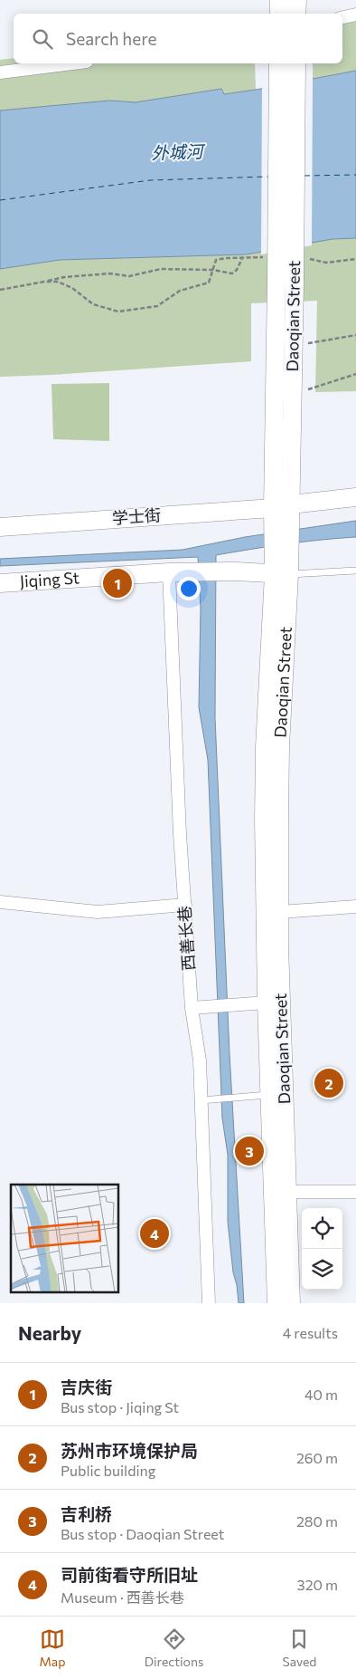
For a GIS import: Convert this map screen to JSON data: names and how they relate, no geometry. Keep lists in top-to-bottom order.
{
  "streets": {
    "main road": ["Daoqian Street", "学士街", "Jiqing St"],
    "street": ["西善长巷"]
  },
  "crossings": [
    ["Daoqian Street", "学士街"],
    ["Daoqian Street", "Jiqing St"],
    ["Jiqing St", "西善长巷"]
  ],
  "water": ["外城河"],
  "page": {
    "search": "Search here",
    "pins": [
      "1",
      "2",
      "3",
      "4"
    ],
    "heading": ["Nearby", "4 results"],
    "list": [
      {
        "mark": "1",
        "name": "吉庆街",
        "note": "Bus stop · Jiqing St",
        "value": "40 m"
      },
      {
        "mark": "2",
        "name": "苏州市环境保护局",
        "note": "Public building",
        "value": "260 m"
      },
      {
        "mark": "3",
        "name": "吉利桥",
        "note": "Bus stop · Daoqian Street",
        "value": "280 m"
      },
      {
        "mark": "4",
        "name": "司前街看守所旧址",
        "note": "Museum · 西善长巷",
        "value": "320 m"
      }
    ],
    "nav": ["Map", "Directions", "Saved"]
  }
}
